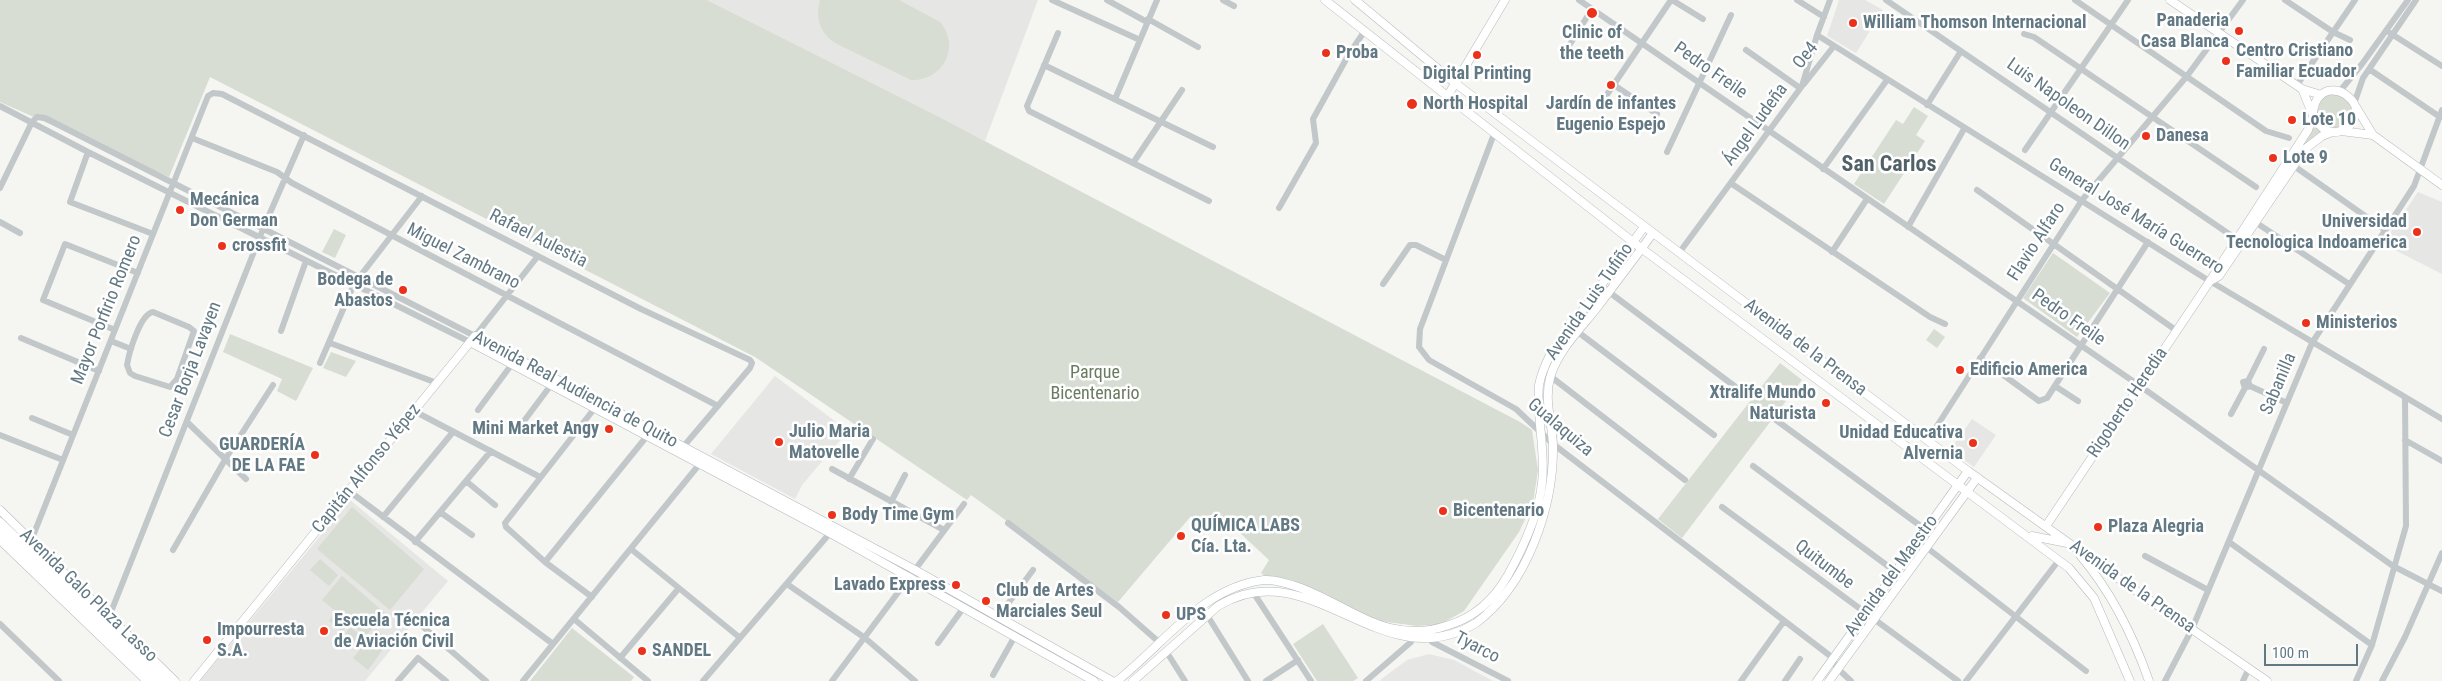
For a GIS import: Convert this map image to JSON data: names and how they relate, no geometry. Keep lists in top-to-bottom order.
{
  "streets": {
    "main road": [
      "Avenida Luis Tufiño",
      "Avenida de la Prensa",
      "Avenida Real Audiencia de Quito",
      "Rigoberto Heredia",
      "Capitán Alfonso Yépez",
      "Avenida del Maestro",
      "Avenida Galo Plaza Lasso"
    ],
    "street": [
      "Oe4",
      "Pedro Freile",
      "Luis Napoleon Dillon",
      "Ángel Ludeña",
      "General José María Guerrero",
      "Rafael Aulestia",
      "Flavio Alfaro",
      "Miguel Zambrano",
      "Mayor Porfirio Romero",
      "Cesar Borja Lavayen",
      "Sabanilla",
      "Gualaquiza",
      "Quitumbe",
      "Tyarco"
    ]
  },
  "crossings": [
    ["Oe4", "Ángel Ludeña"],
    ["Oe4", "General José María Guerrero"],
    ["Pedro Freile", "Ángel Ludeña"],
    ["Pedro Freile", "Flavio Alfaro"],
    ["Pedro Freile", "Sabanilla"],
    ["Pedro Freile", "Rigoberto Heredia"],
    ["Luis Napoleon Dillon", "Flavio Alfaro"],
    ["Ángel Ludeña", "General José María Guerrero"],
    ["Ángel Ludeña", "Avenida de la Prensa"],
    ["General José María Guerrero", "Flavio Alfaro"],
    ["General José María Guerrero", "Sabanilla"],
    ["General José María Guerrero", "Rigoberto Heredia"],
    ["Rafael Aulestia", "Miguel Zambrano"],
    ["Rafael Aulestia", "Mayor Porfirio Romero"],
    ["Rafael Aulestia", "Cesar Borja Lavayen"],
    ["Rafael Aulestia", "Avenida Real Audiencia de Quito"],
    ["Rafael Aulestia", "Capitán Alfonso Yépez"],
    ["Flavio Alfaro", "Avenida de la Prensa"],
    ["Miguel Zambrano", "Mayor Porfirio Romero"],
    ["Miguel Zambrano", "Cesar Borja Lavayen"],
    ["Miguel Zambrano", "Capitán Alfonso Yépez"],
    ["Avenida Luis Tufiño", "Avenida de la Prensa"],
    ["Avenida Luis Tufiño", "Gualaquiza"],
    ["Avenida Luis Tufiño", "Tyarco"],
    ["Mayor Porfirio Romero", "Avenida Real Audiencia de Quito"],
    ["Mayor Porfirio Romero", "Avenida Galo Plaza Lasso"],
    ["Avenida de la Prensa", "Sabanilla"],
    ["Avenida de la Prensa", "Rigoberto Heredia"],
    ["Avenida de la Prensa", "Gualaquiza"],
    ["Avenida de la Prensa", "Avenida del Maestro"],
    ["Cesar Borja Lavayen", "Avenida Real Audiencia de Quito"],
    ["Cesar Borja Lavayen", "Avenida Galo Plaza Lasso"],
    ["Avenida Real Audiencia de Quito", "Capitán Alfonso Yépez"],
    ["Gualaquiza", "Avenida del Maestro"],
    ["Quitumbe", "Avenida del Maestro"]
  ],
  "districts": ["San Carlos"],
  "parks": ["Parque Bicentenario"],
  "places": [
    "Clinic of the teeth",
    "William Thomson Internacional",
    "Panaderia Casa Blanca",
    "Proba",
    "Digital Printing",
    "Centro Cristiano Familiar Ecuador",
    "Jardín de infantes Eugenio Espejo",
    "North Hospital",
    "Lote 10",
    "Danesa",
    "Lote 9",
    "Mecánica Don German",
    "Universidad Tecnologica Indoamerica",
    "crossfit",
    "Bodega de Abastos",
    "Ministerios",
    "Edificio America",
    "Xtralife Mundo Naturista",
    "Mini Market Angy",
    "Julio Maria Matovelle",
    "Unidad Educativa Alvernia",
    "GUARDERÍA DE LA FAE",
    "Bicentenario",
    "Body Time Gym",
    "Plaza Alegria",
    "QUÍMICA LABS Cía. Lta.",
    "Lavado Express",
    "Club de Artes Marciales Seul",
    "UPS",
    "Escuela Técnica de Aviación Civil",
    "Impourresta S.A.",
    "SANDEL"
  ],
  "scale_bar": "100 m"
}
